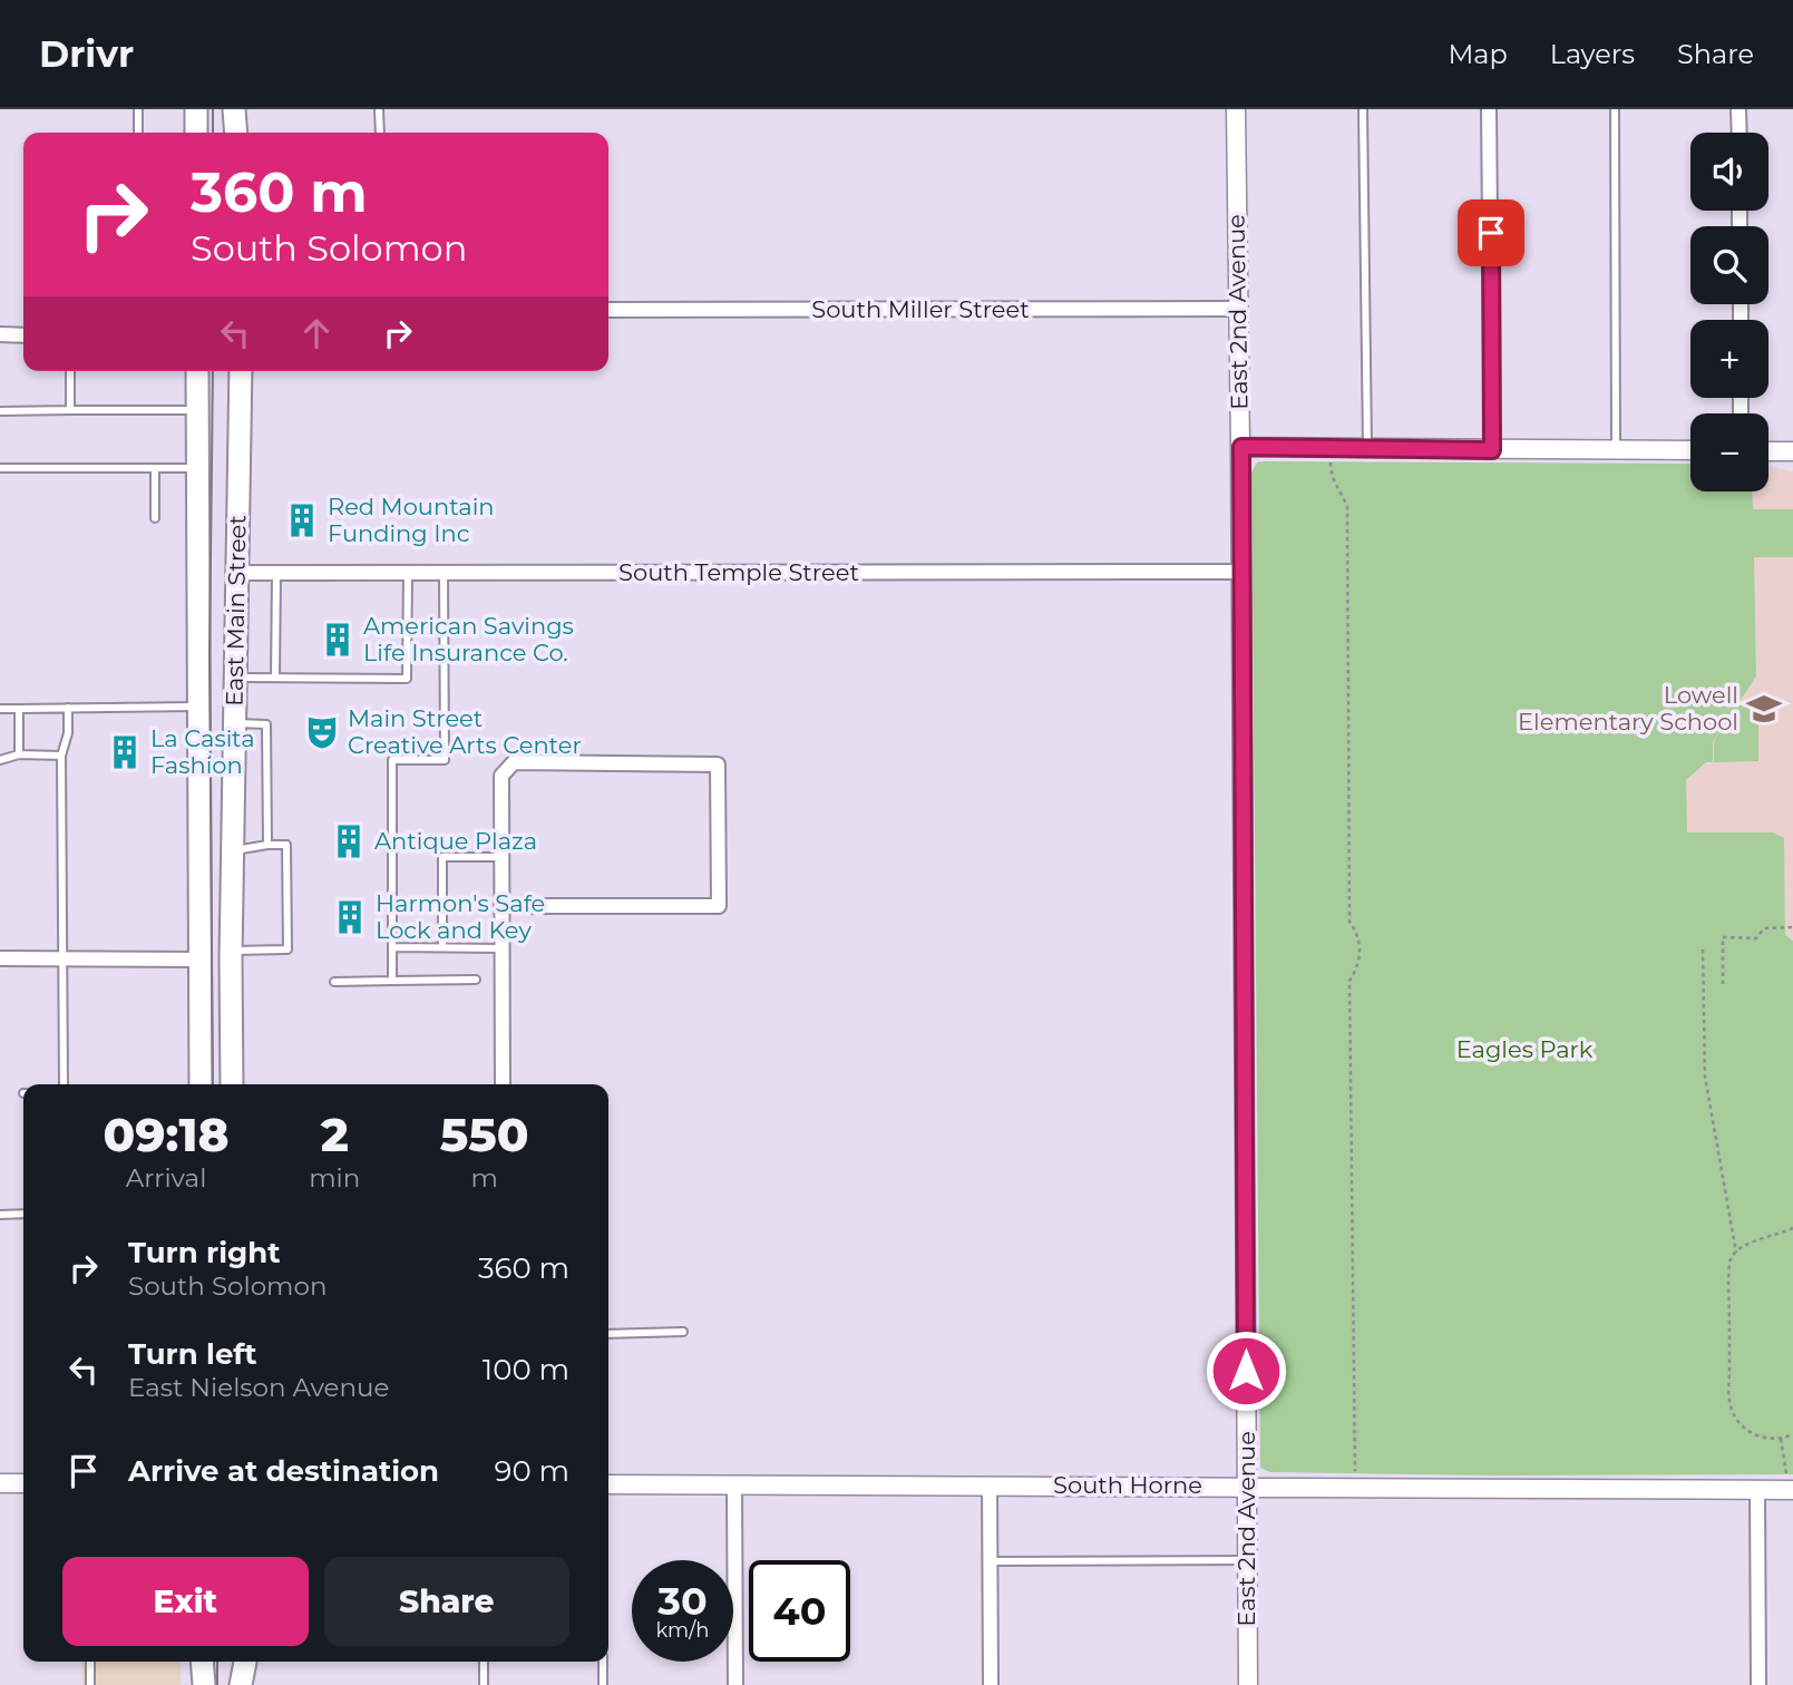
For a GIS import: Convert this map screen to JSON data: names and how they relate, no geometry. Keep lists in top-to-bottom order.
{
  "streets": {
    "main road": ["East Main Street"],
    "street": [
      "South Miller Street",
      "East 2nd Avenue",
      "South Temple Street",
      "South Horne"
    ]
  },
  "crossings": [
    ["South Miller Street", "East 2nd Avenue"],
    ["East 2nd Avenue", "South Temple Street"],
    ["East 2nd Avenue", "South Horne"],
    ["South Temple Street", "East Main Street"]
  ],
  "parks": ["Eagles Park"],
  "places": {
    "building": [
      "Red Mountain Funding Inc",
      "American Savings Life Insurance Co.",
      "La Casita Fashion",
      "Antique Plaza",
      "Harmon's Safe Lock and Key"
    ],
    "school or university": ["Lowell Elementary School"],
    "theatre": ["Main Street Creative Arts Center"]
  },
  "page": {
    "header": "Drivr",
    "nav": ["Map", "Layers", "Share"],
    "map_buttons": ["+", "−"],
    "turn": ["360 m", "South Solomon"],
    "eta": [
      "09:18",
      "Arrival",
      "2",
      "min",
      "550",
      "m"
    ],
    "list": [
      {
        "name": "Turn right",
        "note": "South Solomon",
        "value": "360 m"
      },
      {
        "name": "Turn left",
        "note": "East Nielson Avenue",
        "value": "100 m"
      },
      {
        "name": "Arrive at destination",
        "value": "90 m"
      }
    ],
    "buttons": ["Exit", "Share"],
    "speed": "30 km/h",
    "limit": "40"
  }
}
